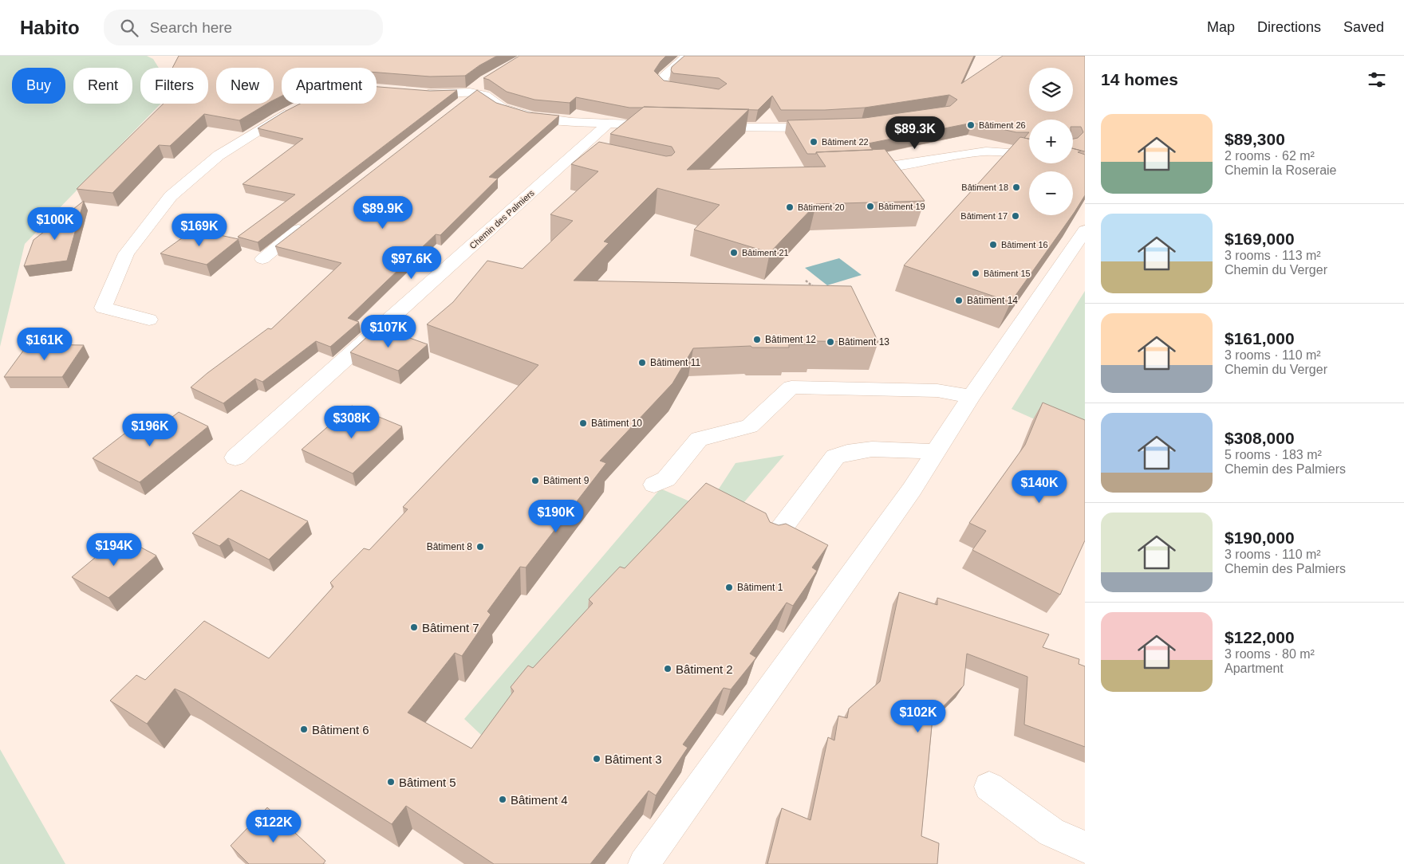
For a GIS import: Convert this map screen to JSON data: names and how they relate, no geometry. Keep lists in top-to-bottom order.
{
  "streets": {
    "street": ["Chemin des Palmiers"]
  },
  "places": [
    "Bâtiment 26",
    "Bâtiment 22",
    "Bâtiment 18",
    "Bâtiment 19",
    "Bâtiment 20",
    "Bâtiment 17",
    "Bâtiment 16",
    "Bâtiment 21",
    "Bâtiment 15",
    "Bâtiment 14",
    "Bâtiment 12",
    "Bâtiment 13",
    "Bâtiment 11",
    "Bâtiment 10",
    "Bâtiment 9",
    "Bâtiment 8",
    "Bâtiment 1",
    "Bâtiment 7",
    "Bâtiment 2",
    "Bâtiment 6",
    "Bâtiment 3",
    "Bâtiment 5",
    "Bâtiment 4"
  ],
  "page": {
    "header": "Habito",
    "search": "Search here",
    "nav": ["Map", "Directions", "Saved"],
    "heading": "14 homes",
    "map_buttons": ["+", "−"],
    "chip": [
      "Buy",
      "Rent",
      "Filters",
      "New",
      "Apartment"
    ],
    "list": [
      {
        "name": "$89,300",
        "note": "2 rooms · 62 m² · Chemin la Roseraie"
      },
      {
        "name": "$169,000",
        "note": "3 rooms · 113 m² · Chemin du Verger"
      },
      {
        "name": "$161,000",
        "note": "3 rooms · 110 m² · Chemin du Verger"
      },
      {
        "name": "$308,000",
        "note": "5 rooms · 183 m² · Chemin des Palmiers"
      },
      {
        "name": "$190,000",
        "note": "3 rooms · 110 m² · Chemin des Palmiers"
      },
      {
        "name": "$122,000",
        "note": "3 rooms · 80 m² · Apartment"
      }
    ],
    "price": [
      "$89.3K",
      "$89.9K",
      "$100K",
      "$169K",
      "$97.6K",
      "$107K",
      "$161K",
      "$308K",
      "$196K",
      "$140K",
      "$190K",
      "$194K",
      "$102K",
      "$122K"
    ]
  }
}
